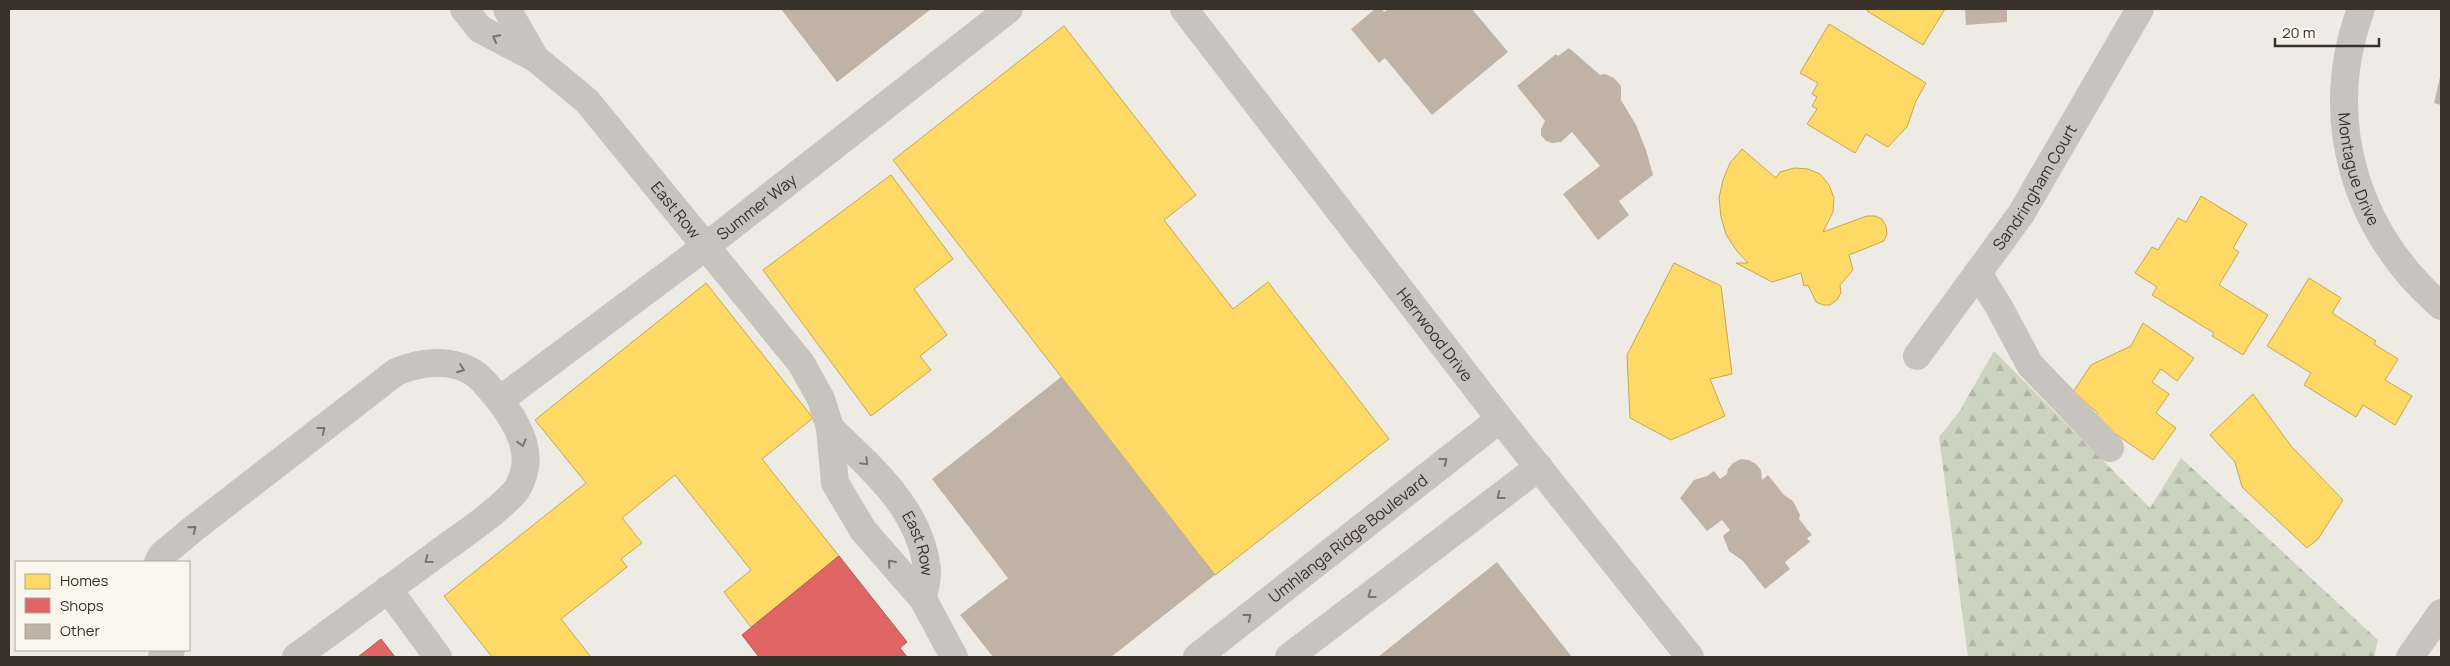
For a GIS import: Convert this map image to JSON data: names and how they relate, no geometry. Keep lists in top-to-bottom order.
{
  "streets": {
    "street": [
      "Montague Drive",
      "Sandringham Court",
      "Summer Way",
      "East Row",
      "Herrwood Drive",
      "Umhlanga Ridge Boulevard"
    ]
  },
  "crossings": [
    ["Summer Way", "East Row"],
    ["Herrwood Drive", "Umhlanga Ridge Boulevard"]
  ],
  "legend": ["Homes", "Shops", "Other"],
  "scale_bar": "20 m"
}
